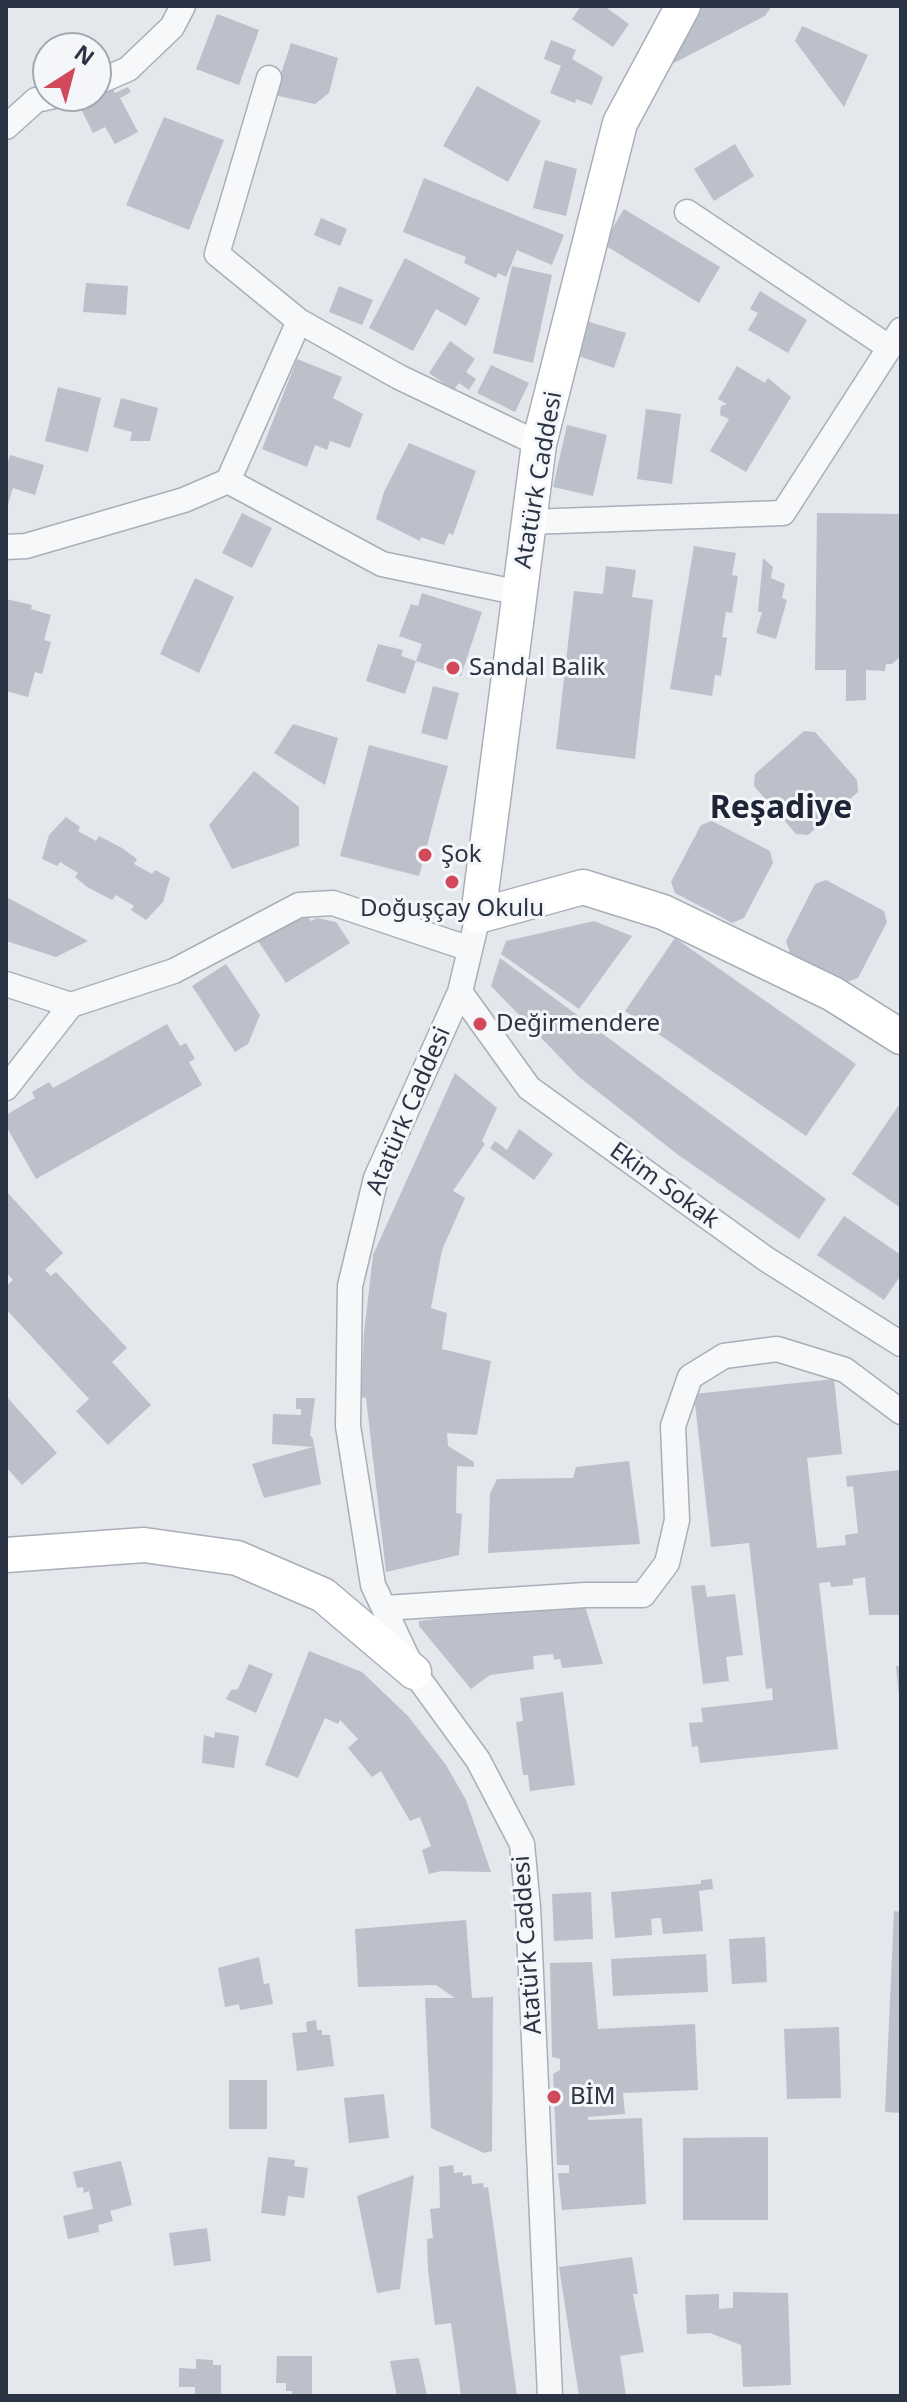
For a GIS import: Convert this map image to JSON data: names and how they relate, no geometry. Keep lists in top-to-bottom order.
{
  "streets": {
    "street": ["Atatürk Caddesi", "Ekim Sokak"]
  },
  "crossings": [
    ["Atatürk Caddesi", "Ekim Sokak"]
  ],
  "districts": ["Reşadiye"],
  "places": [
    "Sandal Balik",
    "Şok",
    "Doğuşçay Okulu",
    "Değirmendere",
    "BİM"
  ],
  "north": "top right"
}
